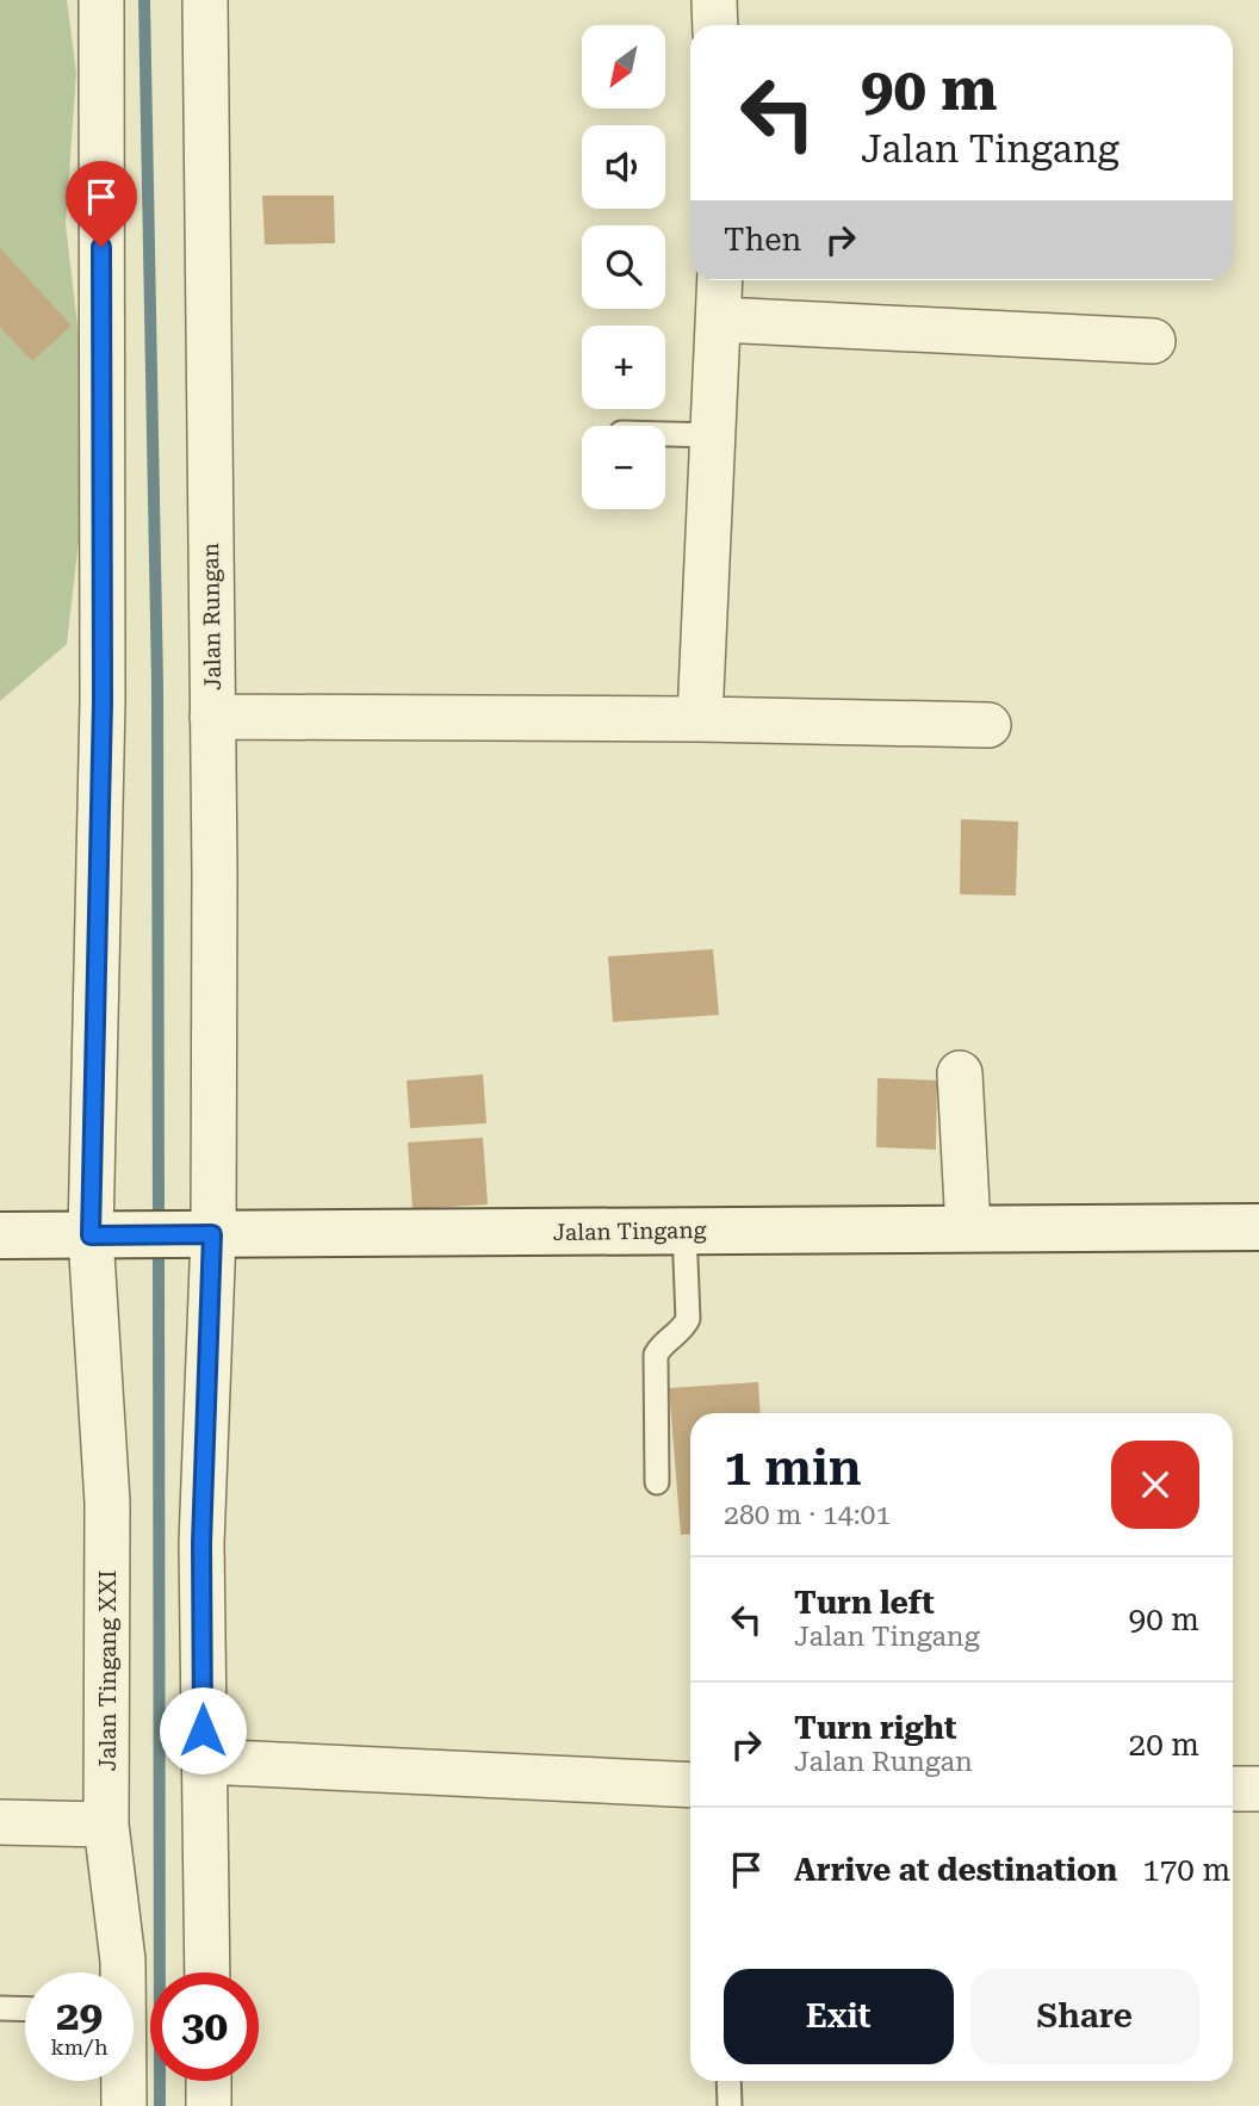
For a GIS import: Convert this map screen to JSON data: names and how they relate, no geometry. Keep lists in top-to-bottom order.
{
  "streets": {
    "main road": ["Jalan Tingang"],
    "street": ["Jalan Rungan", "Jalan Tingang XXI"]
  },
  "crossings": [
    ["Jalan Rungan", "Jalan Tingang"],
    ["Jalan Tingang", "Jalan Tingang XXI"]
  ],
  "north": "bottom left",
  "page": {
    "map_buttons": ["+", "−"],
    "turn": ["90 m", "Jalan Tingang"],
    "then": "Then",
    "heading": ["1 min", "280 m · 14:01"],
    "list": [
      {
        "name": "Turn left",
        "note": "Jalan Tingang",
        "value": "90 m"
      },
      {
        "name": "Turn right",
        "note": "Jalan Rungan",
        "value": "20 m"
      },
      {
        "name": "Arrive at destination",
        "value": "170 m"
      }
    ],
    "buttons": ["Exit", "Share"],
    "speed": "29 km/h",
    "limit": "30"
  }
}
